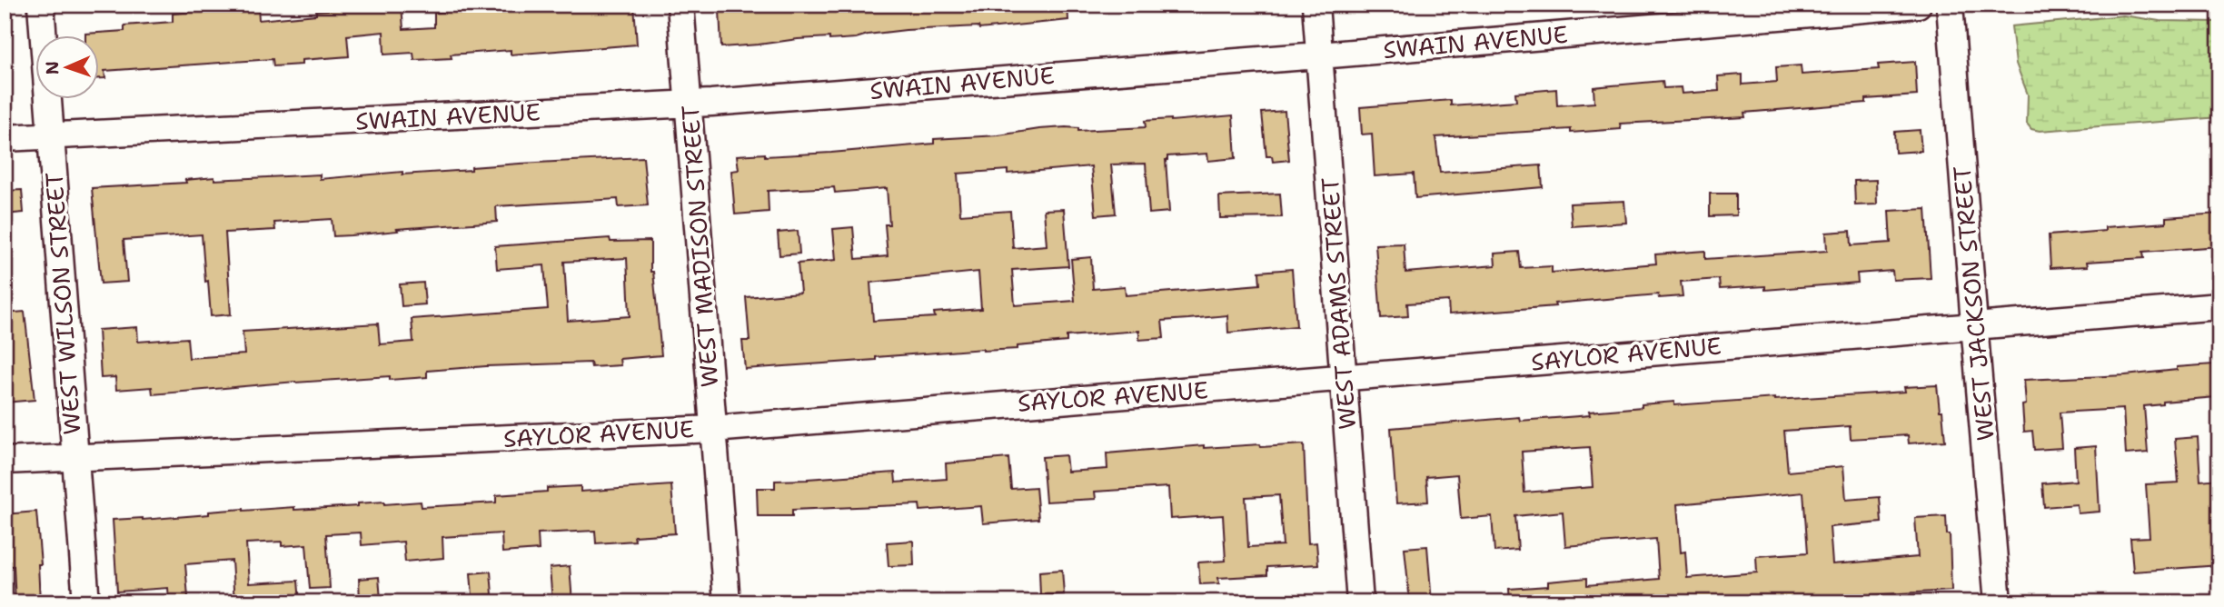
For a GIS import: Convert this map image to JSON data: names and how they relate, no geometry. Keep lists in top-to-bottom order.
{
  "streets": {
    "street": [
      "SWAIN AVENUE",
      "WEST MADISON STREET",
      "WEST WILSON STREET",
      "WEST ADAMS STREET",
      "WEST JACKSON STREET",
      "SAYLOR AVENUE"
    ]
  },
  "crossings": [
    ["SWAIN AVENUE", "WEST MADISON STREET"],
    ["SWAIN AVENUE", "WEST WILSON STREET"],
    ["SWAIN AVENUE", "WEST ADAMS STREET"],
    ["WEST MADISON STREET", "SAYLOR AVENUE"],
    ["WEST WILSON STREET", "SAYLOR AVENUE"],
    ["WEST ADAMS STREET", "SAYLOR AVENUE"],
    ["WEST JACKSON STREET", "SAYLOR AVENUE"]
  ],
  "north": "left"
}
